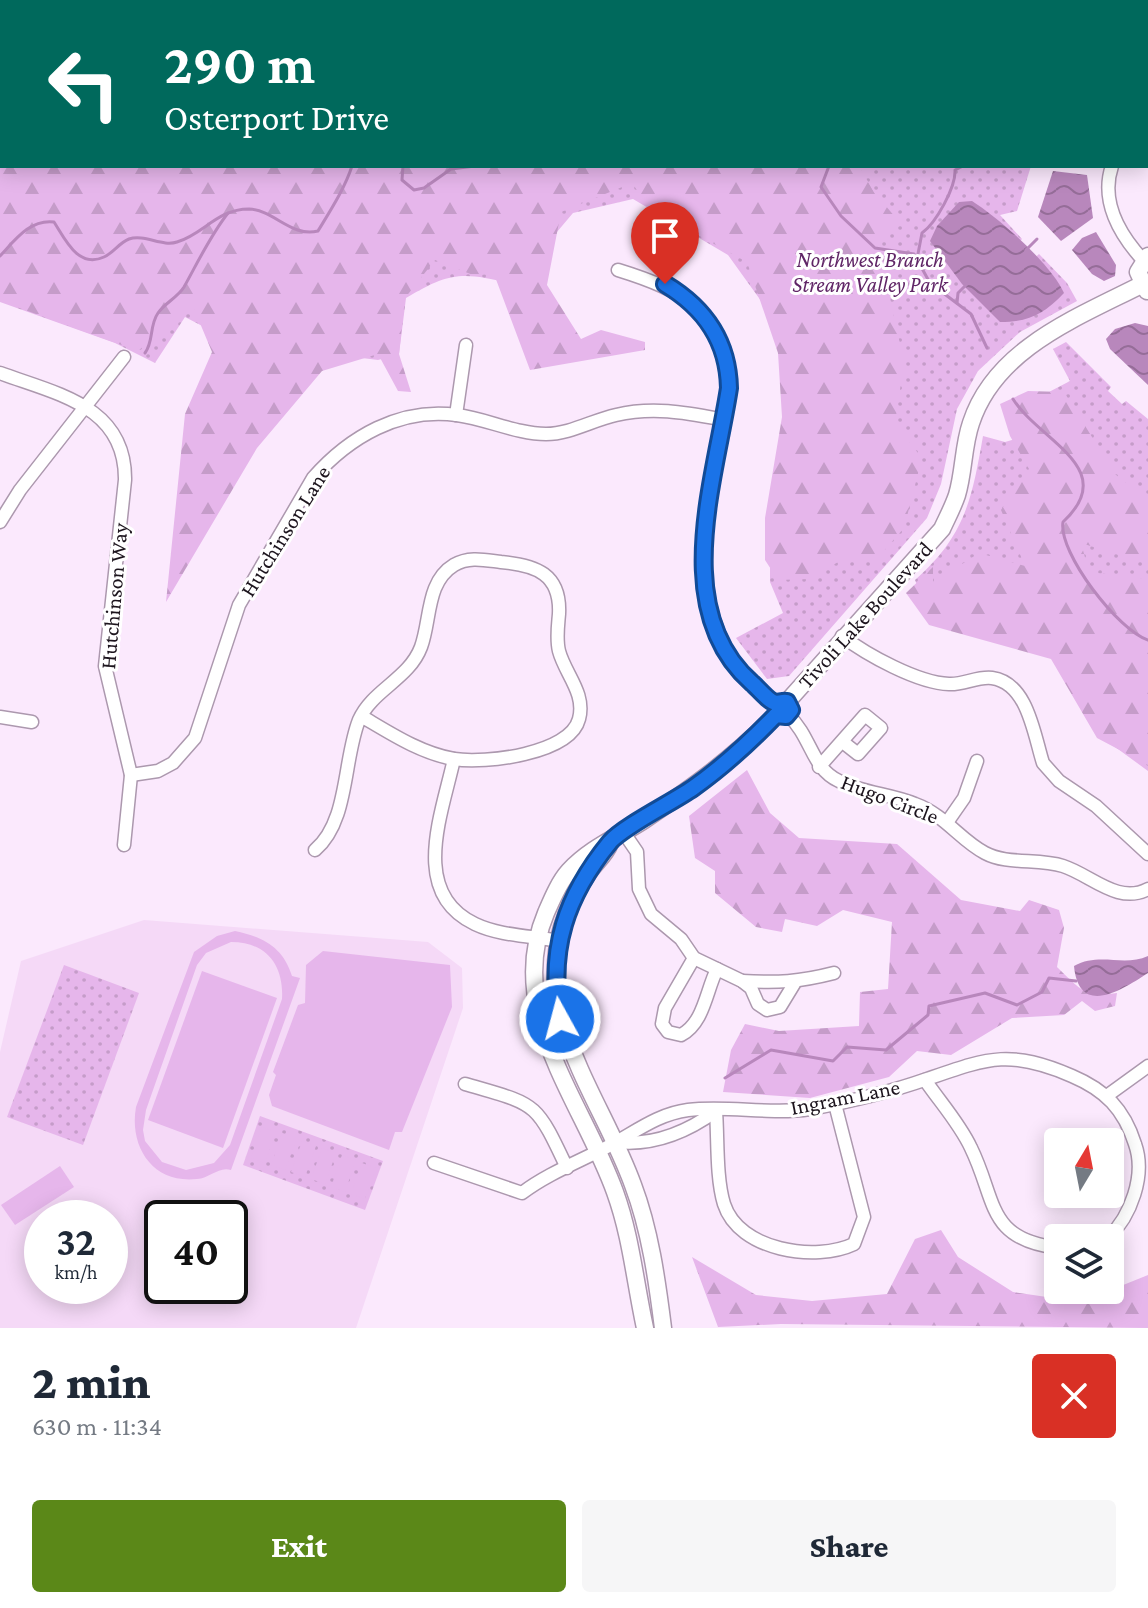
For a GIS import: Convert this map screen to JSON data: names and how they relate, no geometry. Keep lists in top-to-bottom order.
{
  "streets": {
    "street": [
      "Hutchinson Lane",
      "Hutchinson Way",
      "Tivoli Lake Boulevard",
      "Hugo Circle",
      "Ingram Lane"
    ]
  },
  "crossings": [
    ["Hutchinson Lane", "Hutchinson Way"],
    ["Hutchinson Lane", "Hugo Circle"],
    ["Tivoli Lake Boulevard", "Hugo Circle"],
    ["Tivoli Lake Boulevard", "Ingram Lane"]
  ],
  "parks": ["Northwest Branch Stream Valley Park"],
  "north": "top",
  "page": {
    "turn": ["290 m", "Osterport Drive"],
    "speed": "32 km/h",
    "limit": "40",
    "heading": ["2 min", "630 m · 11:34"],
    "buttons": ["Exit", "Share"]
  }
}
